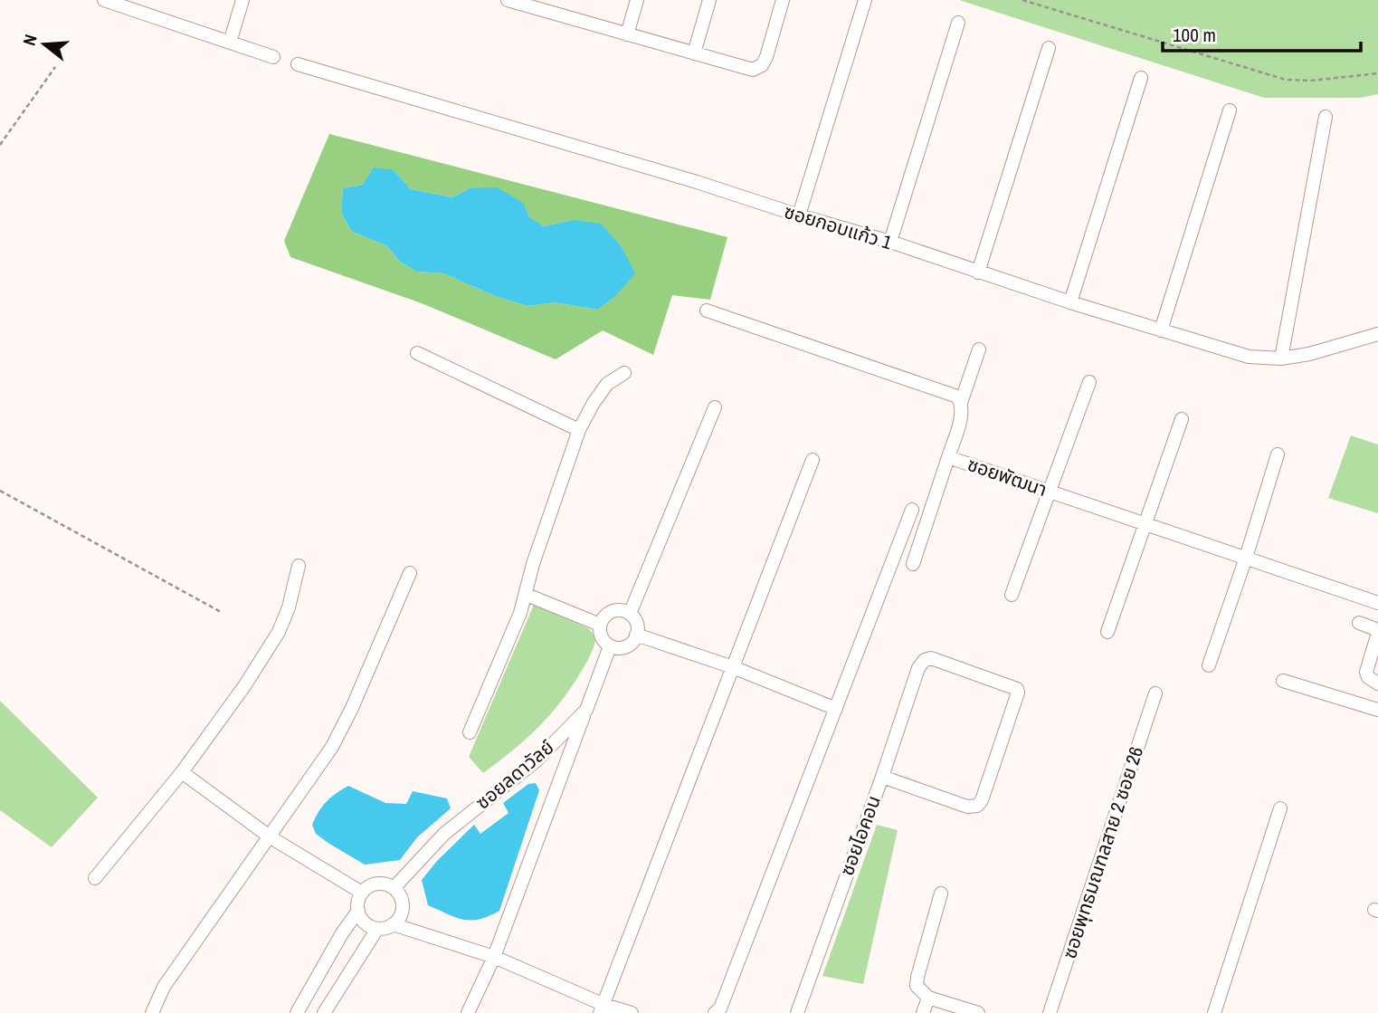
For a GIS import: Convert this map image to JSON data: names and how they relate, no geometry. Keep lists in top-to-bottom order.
{
  "streets": {
    "street": [
      "ซอยกอบแก้ว 1",
      "ซอยพัฒนา",
      "ซอยลดาวัลย์",
      "ซอยไอคอน",
      "ซอยพุทธมณฑลสาย 2 ซอย 26"
    ]
  },
  "scale_bar": "100 m",
  "north": "left"
}
